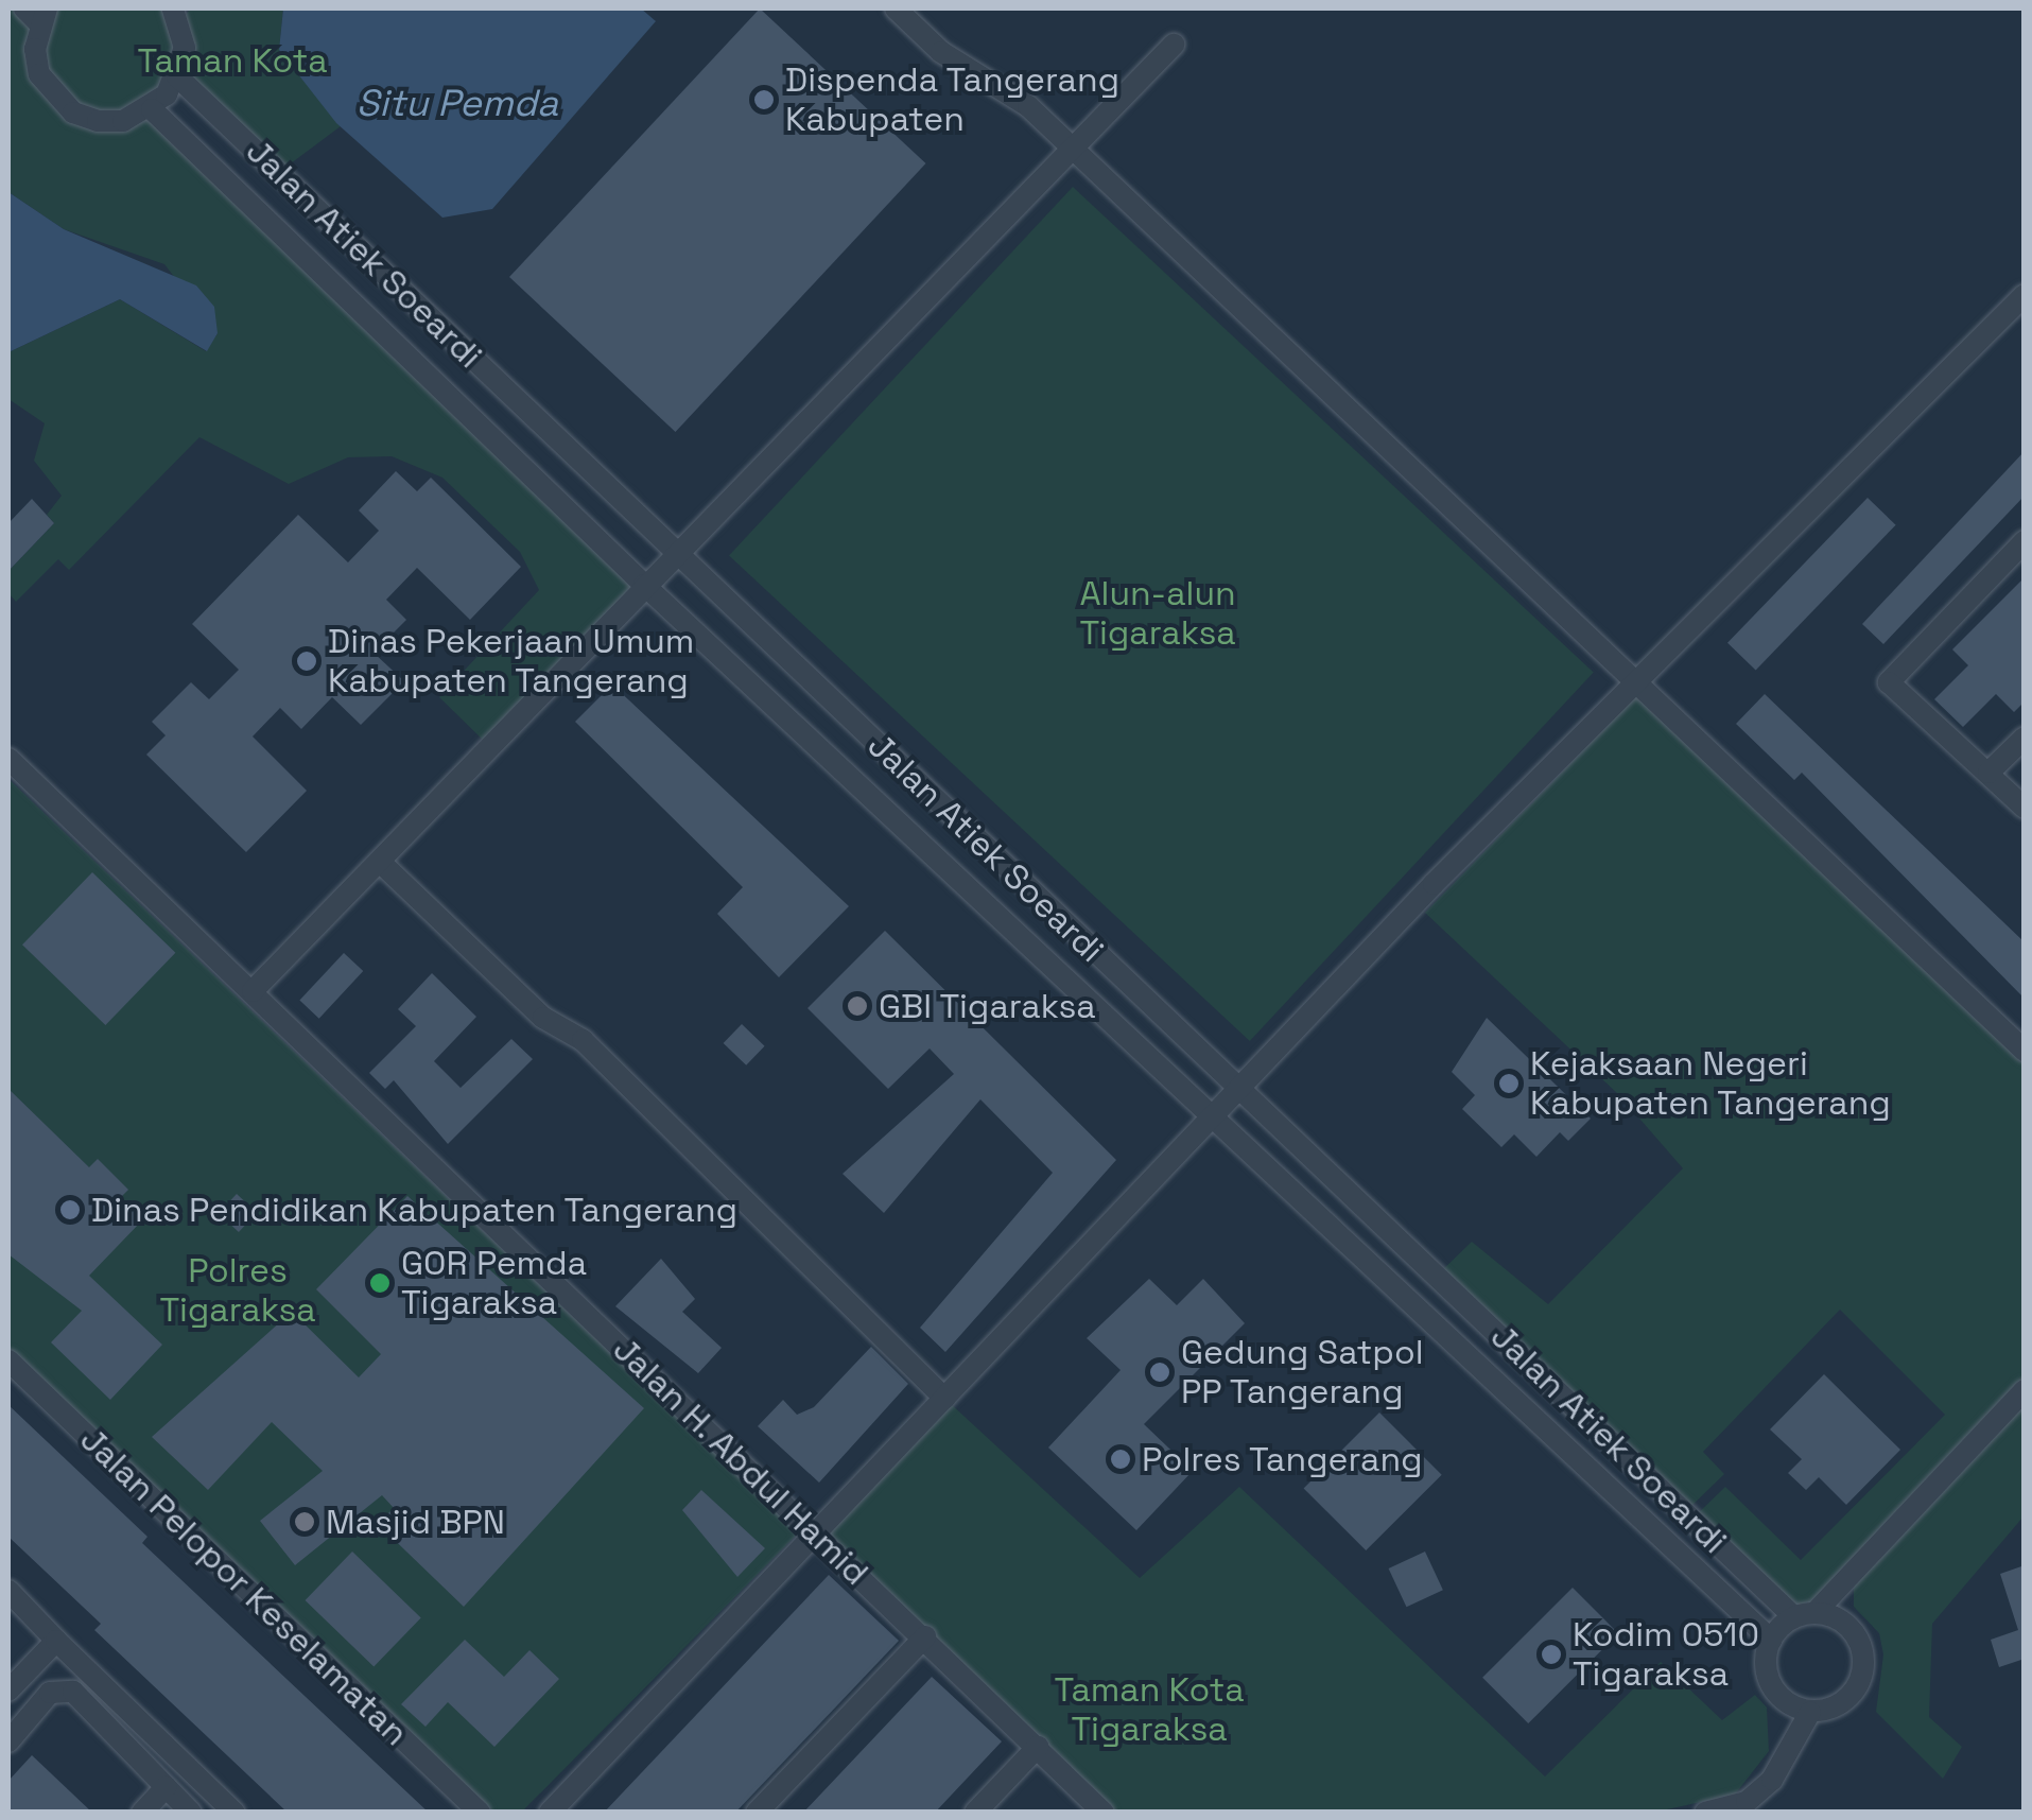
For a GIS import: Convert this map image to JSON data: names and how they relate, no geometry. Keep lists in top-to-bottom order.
{
  "streets": {
    "street": ["Jalan Atiek Soeardi", "Jalan H. Abdul Hamid", "Jalan Pelopor Keselamatan"]
  },
  "water": ["Situ Pemda"],
  "parks": [
    "Taman Kota",
    "Alun-alun Tigaraksa",
    "Polres Tigaraksa",
    "Taman Kota Tigaraksa"
  ],
  "places": [
    "Dispenda Tangerang Kabupaten",
    "Dinas Pekerjaan Umum Kabupaten Tangerang",
    "GBI Tigaraksa",
    "Kejaksaan Negeri Kabupaten Tangerang",
    "Dinas Pendidikan Kabupaten Tangerang",
    "GOR Pemda Tigaraksa",
    "Gedung Satpol PP Tangerang",
    "Polres Tangerang",
    "Masjid BPN",
    "Kodim 0510 Tigaraksa"
  ]
}
